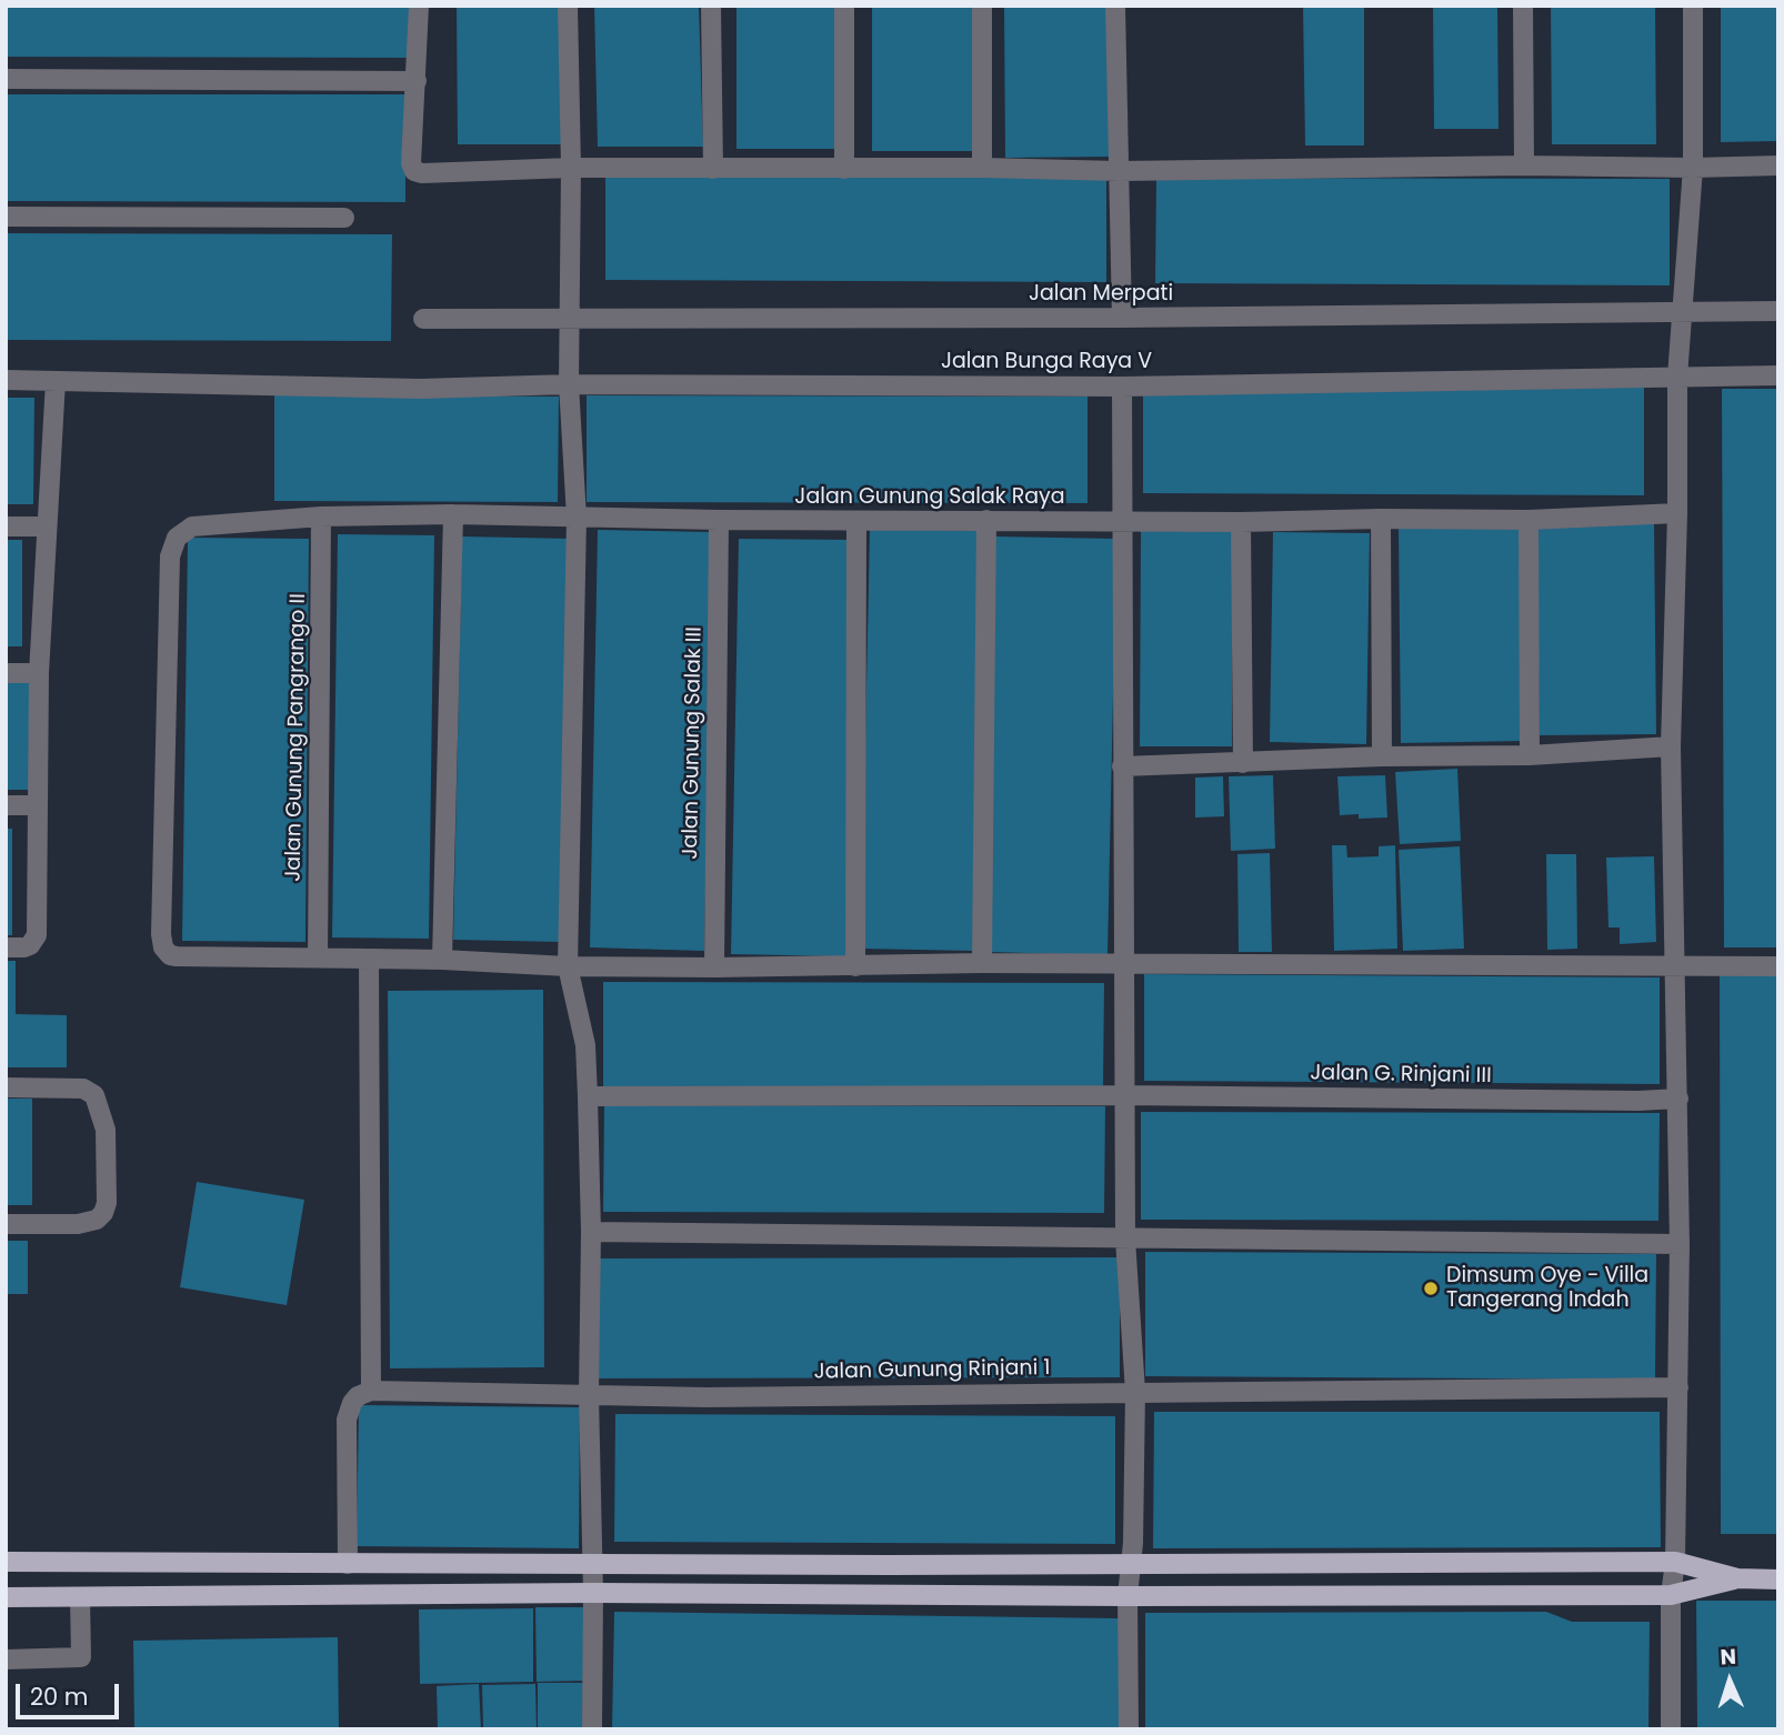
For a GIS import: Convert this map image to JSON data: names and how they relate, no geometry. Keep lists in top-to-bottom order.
{
  "streets": {
    "street": [
      "Jalan Merpati",
      "Jalan Bunga Raya V",
      "Jalan Gunung Salak Raya",
      "Jalan Gunung Pangrango II",
      "Jalan Gunung Salak III",
      "Jalan G. Rinjani III",
      "Jalan Gunung Rinjani 1"
    ]
  },
  "crossings": [
    ["Jalan Gunung Salak Raya", "Jalan Gunung Pangrango II"],
    ["Jalan Gunung Salak Raya", "Jalan Gunung Salak III"]
  ],
  "places": ["Dimsum Oye - Villa Tangerang Indah"],
  "scale_bar": "20 m",
  "north": "top"
}
